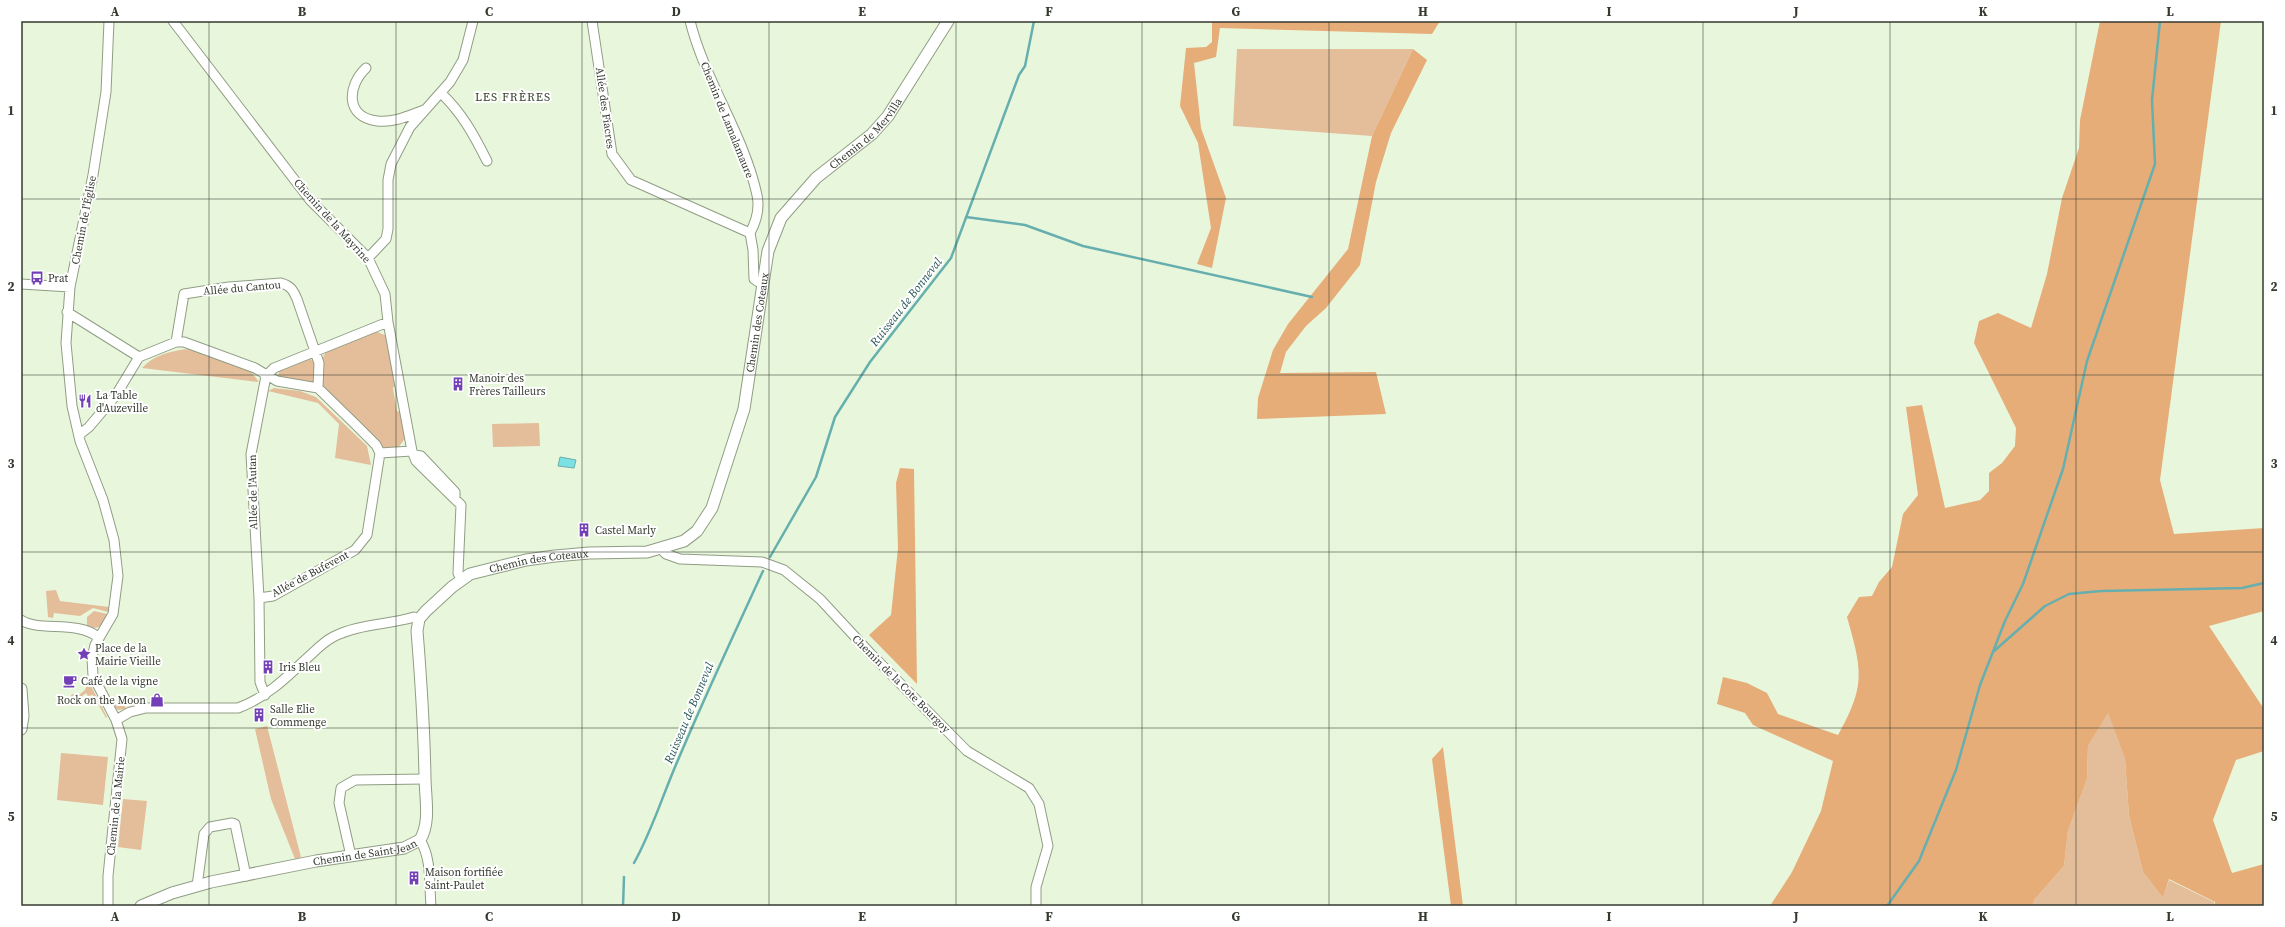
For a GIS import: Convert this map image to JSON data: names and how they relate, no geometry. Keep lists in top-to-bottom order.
{
  "streets": {
    "street": [
      "Allée des Fiacres",
      "Chemin de Lamalamaure",
      "Chemin de Mervilla",
      "Chemin de l'Église",
      "Chemin de la Mayrine",
      "Allée du Cantou",
      "Chemin des Coteaux",
      "Allée de l'Autan",
      "Allée de Bufevent",
      "Chemin de la Cote Bourgoy",
      "Chemin de la Mairie",
      "Chemin de Saint-Jean"
    ]
  },
  "crossings": [
    ["Allée des Fiacres", "Chemin de Lamalamaure"],
    ["Chemin de Lamalamaure", "Chemin des Coteaux"],
    ["Chemin de Mervilla", "Chemin des Coteaux"],
    ["Chemin de la Mayrine", "Chemin des Coteaux"],
    ["Chemin des Coteaux", "Chemin de la Cote Bourgoy"],
    ["Chemin des Coteaux", "Chemin de Saint-Jean"],
    ["Allée de l'Autan", "Allée de Bufevent"]
  ],
  "districts": ["LES FRÈRES"],
  "water": ["Ruisseau de Bonneval"],
  "places": {
    "bus stop": ["Prat"],
    "building": [
      "Manoir des Frères Tailleurs",
      "Castel Marly",
      "Iris Bleu",
      "Salle Elie Commenge",
      "Maison fortifiée Saint-Paulet"
    ],
    "restaurant": ["La Table d'Auzeville"],
    "place": ["Place de la Mairie Vieille"],
    "cafe": ["Café de la vigne"],
    "shop": ["Rock on the Moon"]
  },
  "grid": {
    "columns": [
      "A",
      "B",
      "C",
      "D",
      "E",
      "F",
      "G",
      "H",
      "I",
      "J",
      "K",
      "L"
    ],
    "rows": [
      "1",
      "2",
      "3",
      "4",
      "5"
    ]
  }
}
